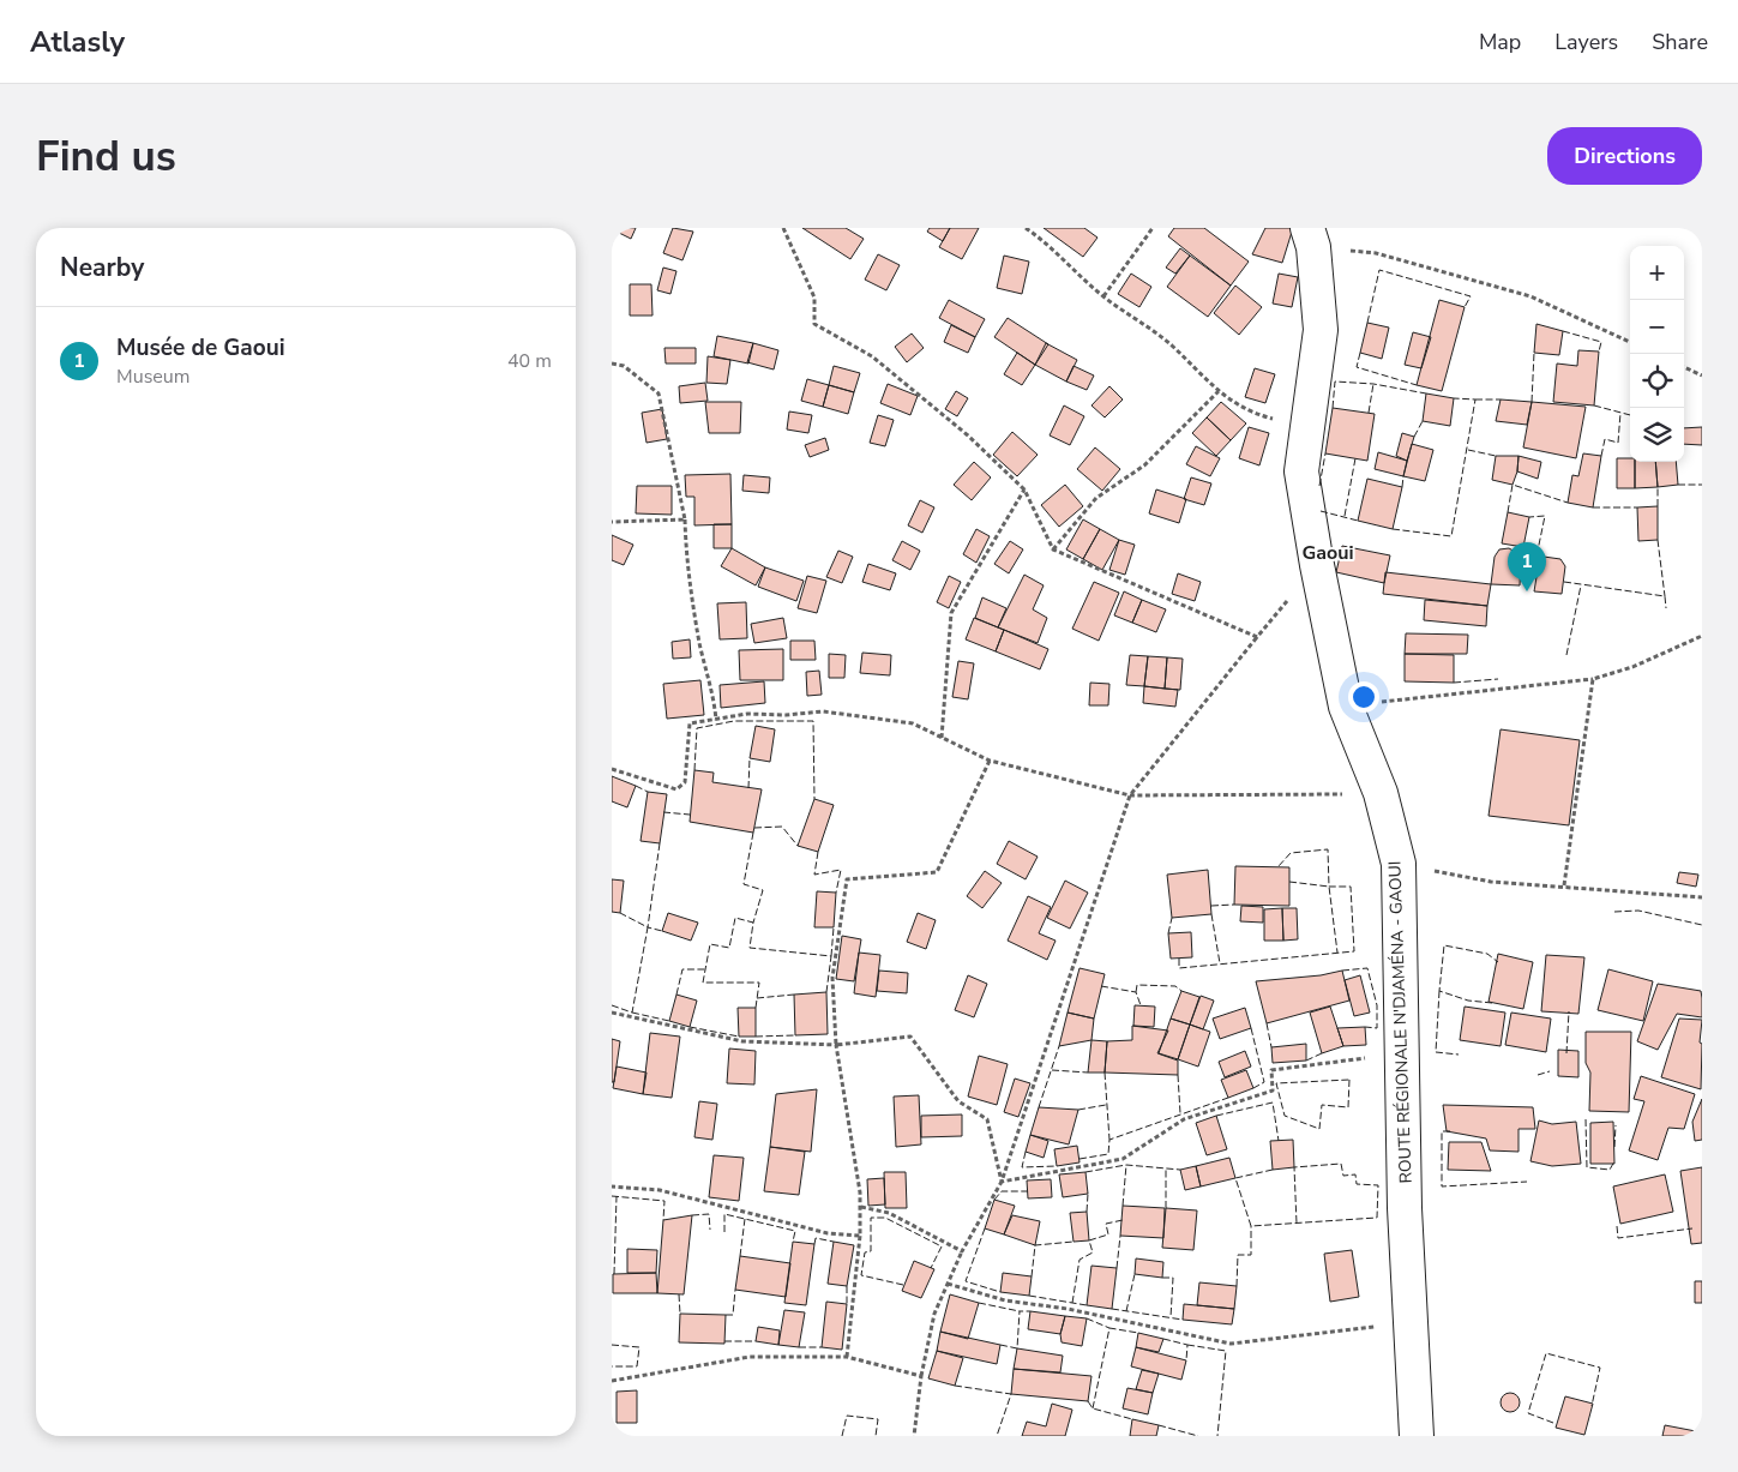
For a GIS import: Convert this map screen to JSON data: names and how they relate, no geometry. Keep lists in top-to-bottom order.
{
  "streets": {
    "street": ["ROUTE RÉGIONALE N'DJAMÉNA - GAOUI"]
  },
  "districts": ["Gaoui"],
  "page": {
    "header": "Atlasly",
    "nav": ["Map", "Layers", "Share"],
    "buttons": "Directions",
    "title": "Find us",
    "heading": "Nearby",
    "map_buttons": ["+", "−"],
    "list": [
      {
        "mark": "1",
        "name": "Musée de Gaoui",
        "note": "Museum",
        "value": "40 m"
      }
    ],
    "pins": "1"
  }
}
